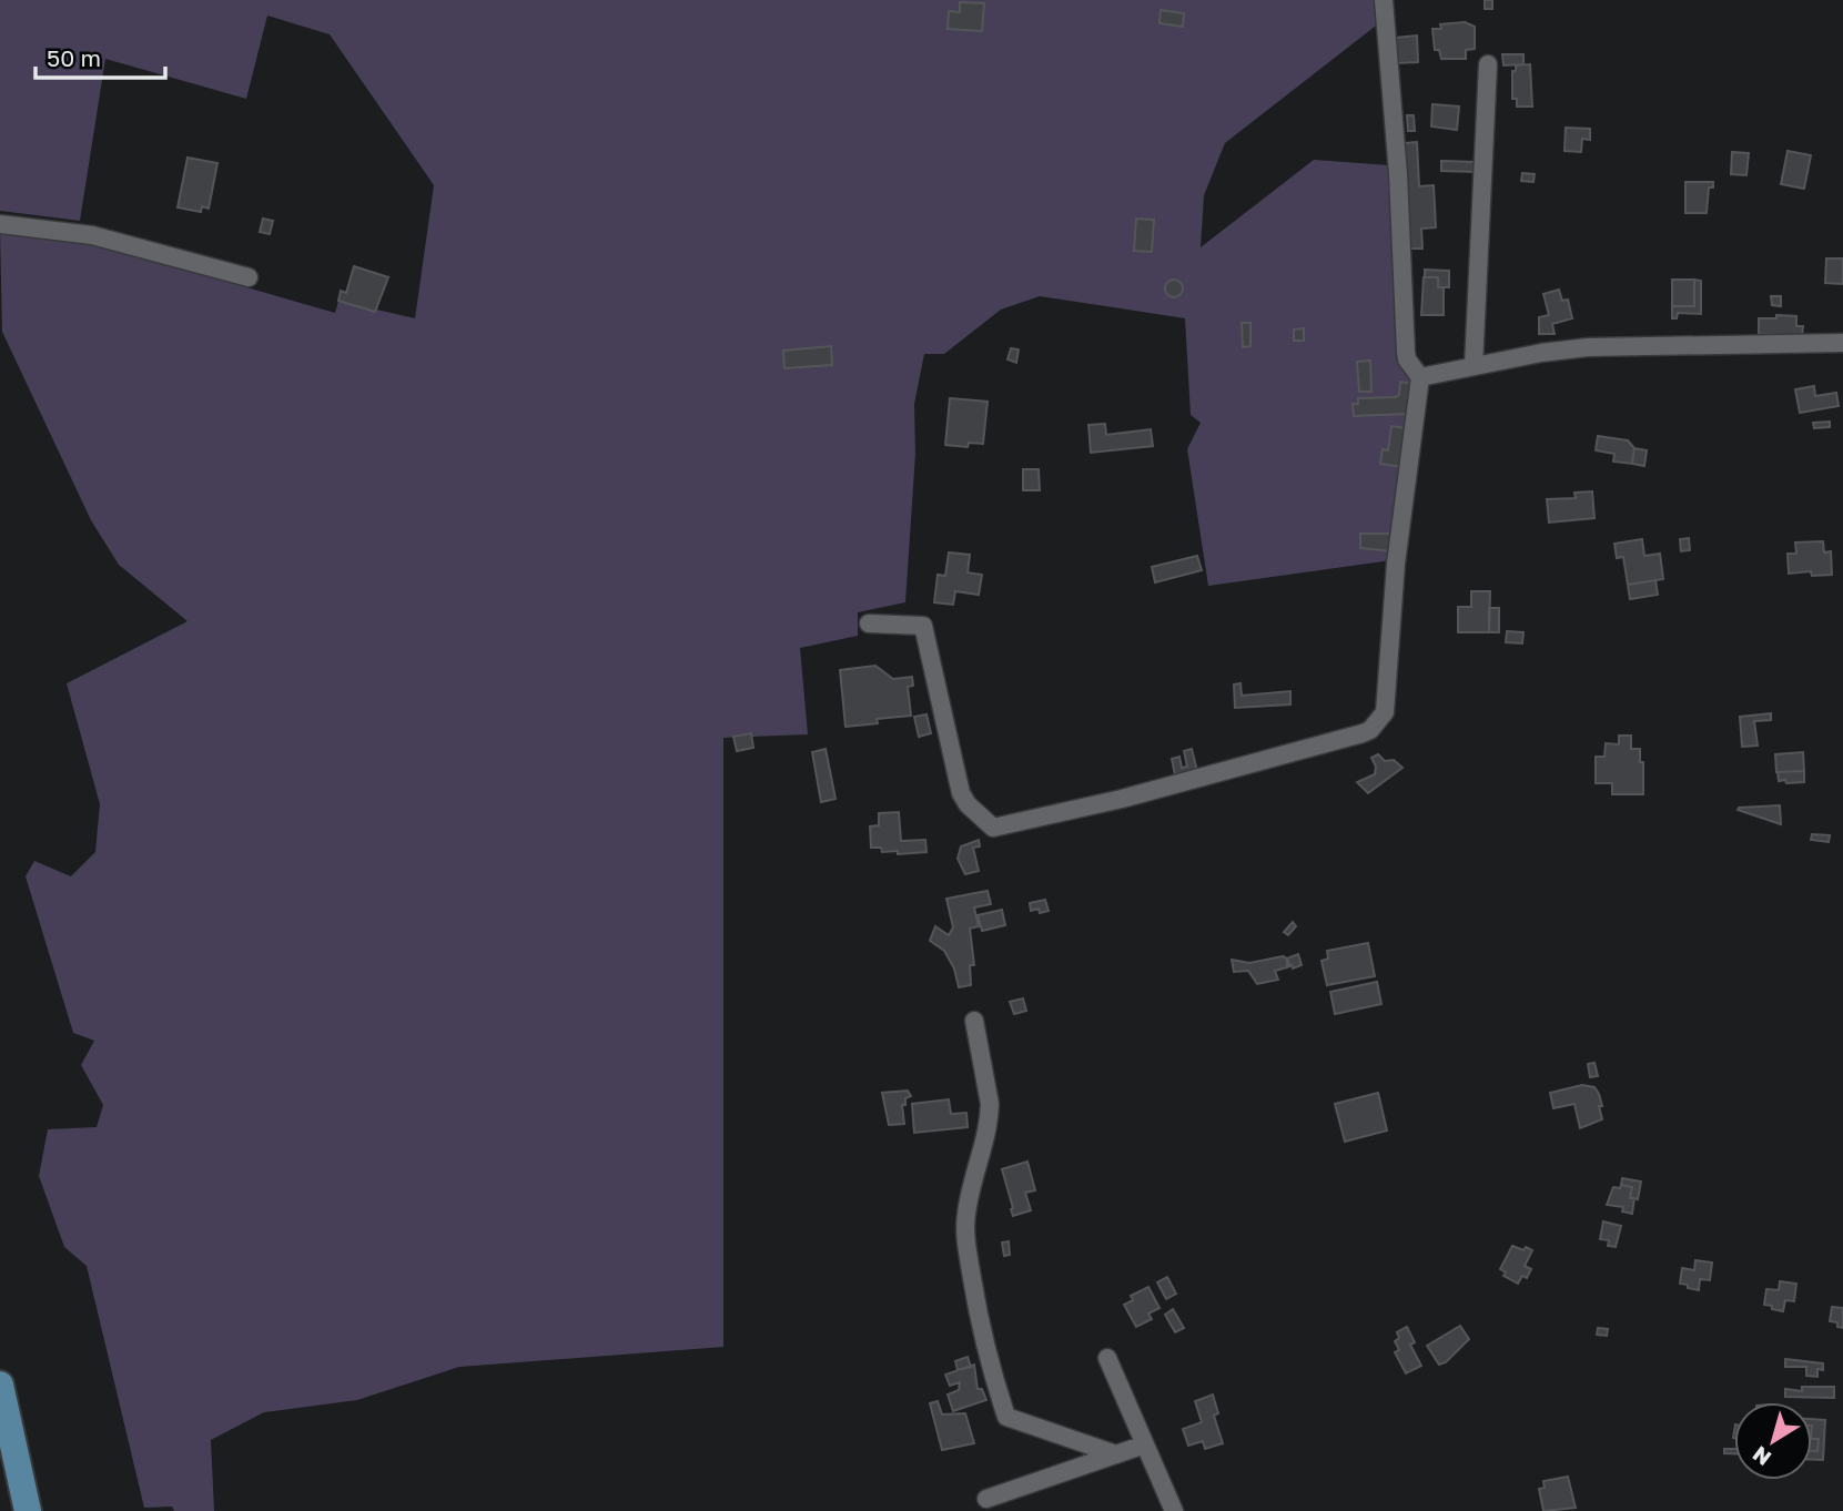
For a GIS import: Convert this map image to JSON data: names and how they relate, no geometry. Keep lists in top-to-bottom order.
{
  "scale_bar": "50 m",
  "north": "bottom left"
}
